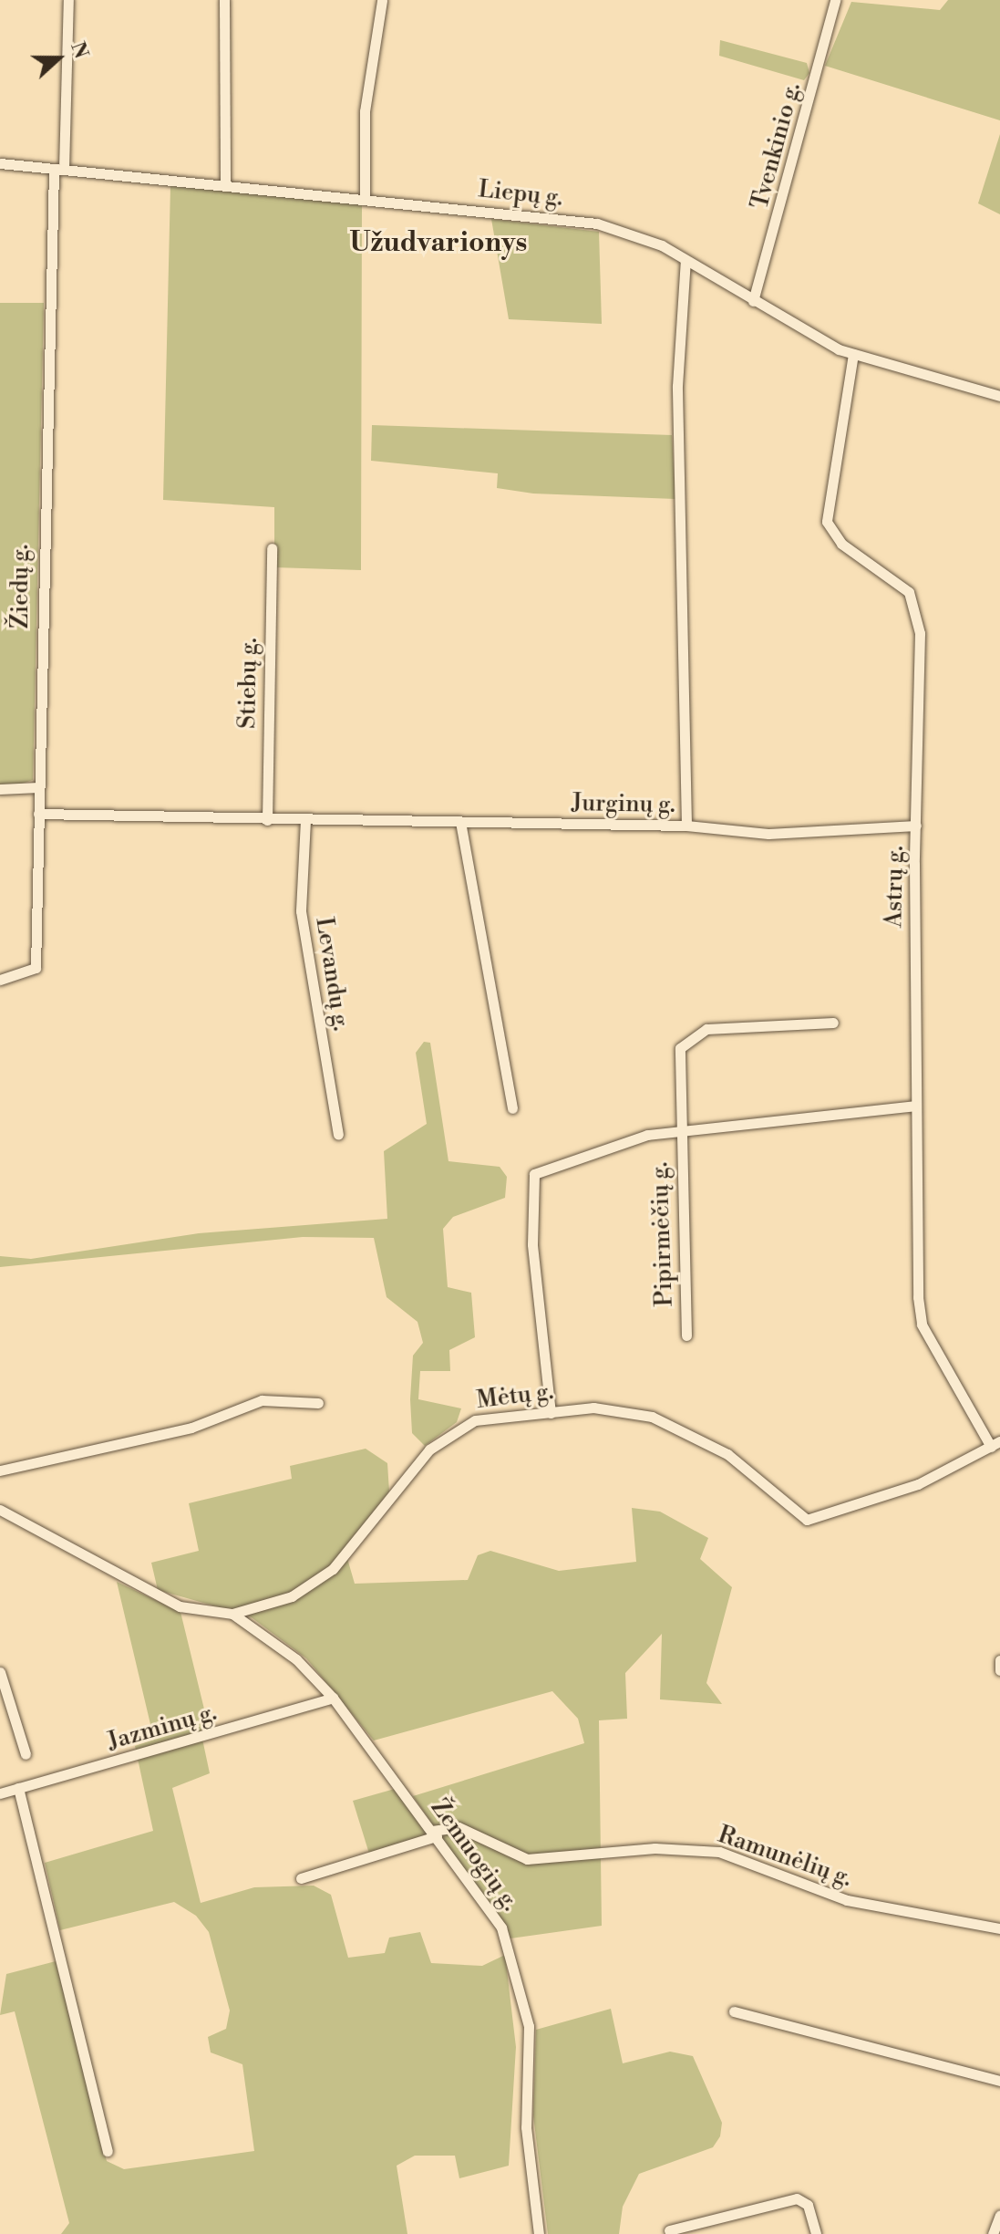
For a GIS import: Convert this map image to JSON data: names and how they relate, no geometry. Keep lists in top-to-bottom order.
{
  "streets": {
    "street": [
      "Tvenkinio g.",
      "Liepų g.",
      "Žiedų g.",
      "Stiebų g.",
      "Jurginų g.",
      "Astrų g.",
      "Levandų g.",
      "Pipirmėčių g.",
      "Mėtų g.",
      "Jazminų g.",
      "Žemuogių g.",
      "Ramunėlių g."
    ]
  },
  "crossings": [
    ["Tvenkinio g.", "Liepų g."],
    ["Liepų g.", "Žiedų g."],
    ["Liepų g.", "Jurginų g."],
    ["Liepų g.", "Astrų g."],
    ["Žiedų g.", "Jurginų g."],
    ["Stiebų g.", "Jurginų g."],
    ["Jurginų g.", "Levandų g."],
    ["Astrų g.", "Mėtų g."],
    ["Mėtų g.", "Žemuogių g."],
    ["Jazminų g.", "Žemuogių g."],
    ["Žemuogių g.", "Ramunėlių g."]
  ],
  "districts": ["Užudvarionys"],
  "north": "right"
}
